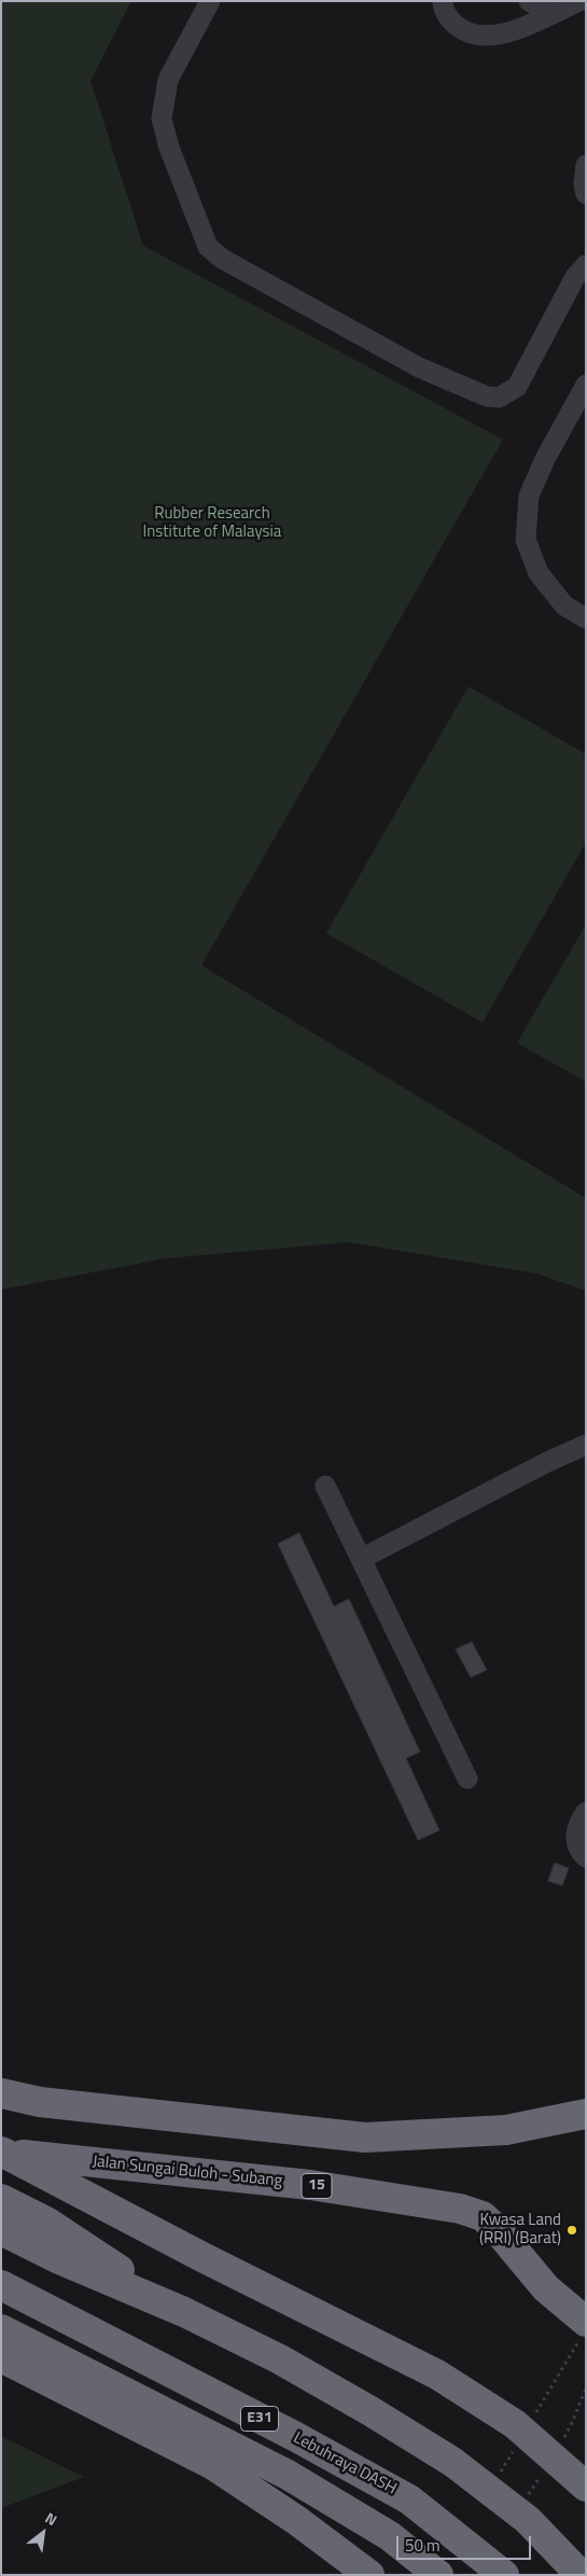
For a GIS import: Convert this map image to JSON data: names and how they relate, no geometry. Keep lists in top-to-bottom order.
{
  "streets": {
    "highway": [
      "Jalan Sungai Buloh - Subang",
      "15",
      "E31",
      "Lebuhraya DASH"
    ]
  },
  "parks": ["Rubber Research Institute of Malaysia"],
  "places": ["Kwasa Land (RRI) (Barat)"],
  "scale_bar": "50 m",
  "north": "top right"
}
